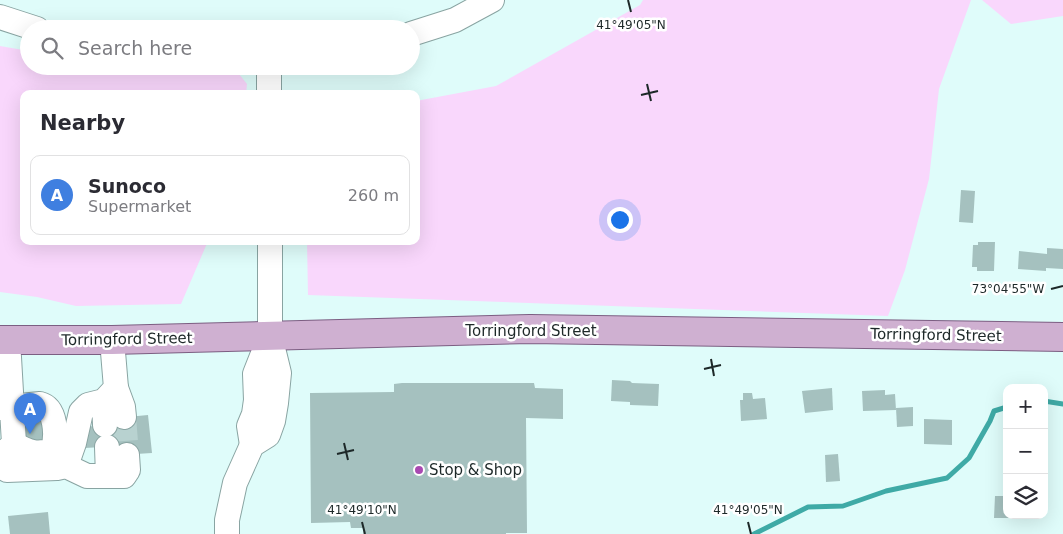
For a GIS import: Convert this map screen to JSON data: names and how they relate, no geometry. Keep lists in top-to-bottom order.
{
  "streets": {
    "main road": ["Torringford Street"]
  },
  "places": ["Stop & Shop"],
  "page": {
    "search": "Search here",
    "heading": "Nearby",
    "list": [
      {
        "mark": "A",
        "name": "Sunoco",
        "note": "Supermarket",
        "value": "260 m"
      }
    ],
    "map_buttons": ["+", "−"],
    "pins": "A"
  },
  "coordinates": ["41°49'05\"N", "73°04'55\"W", "41°49'10\"N"]
}
